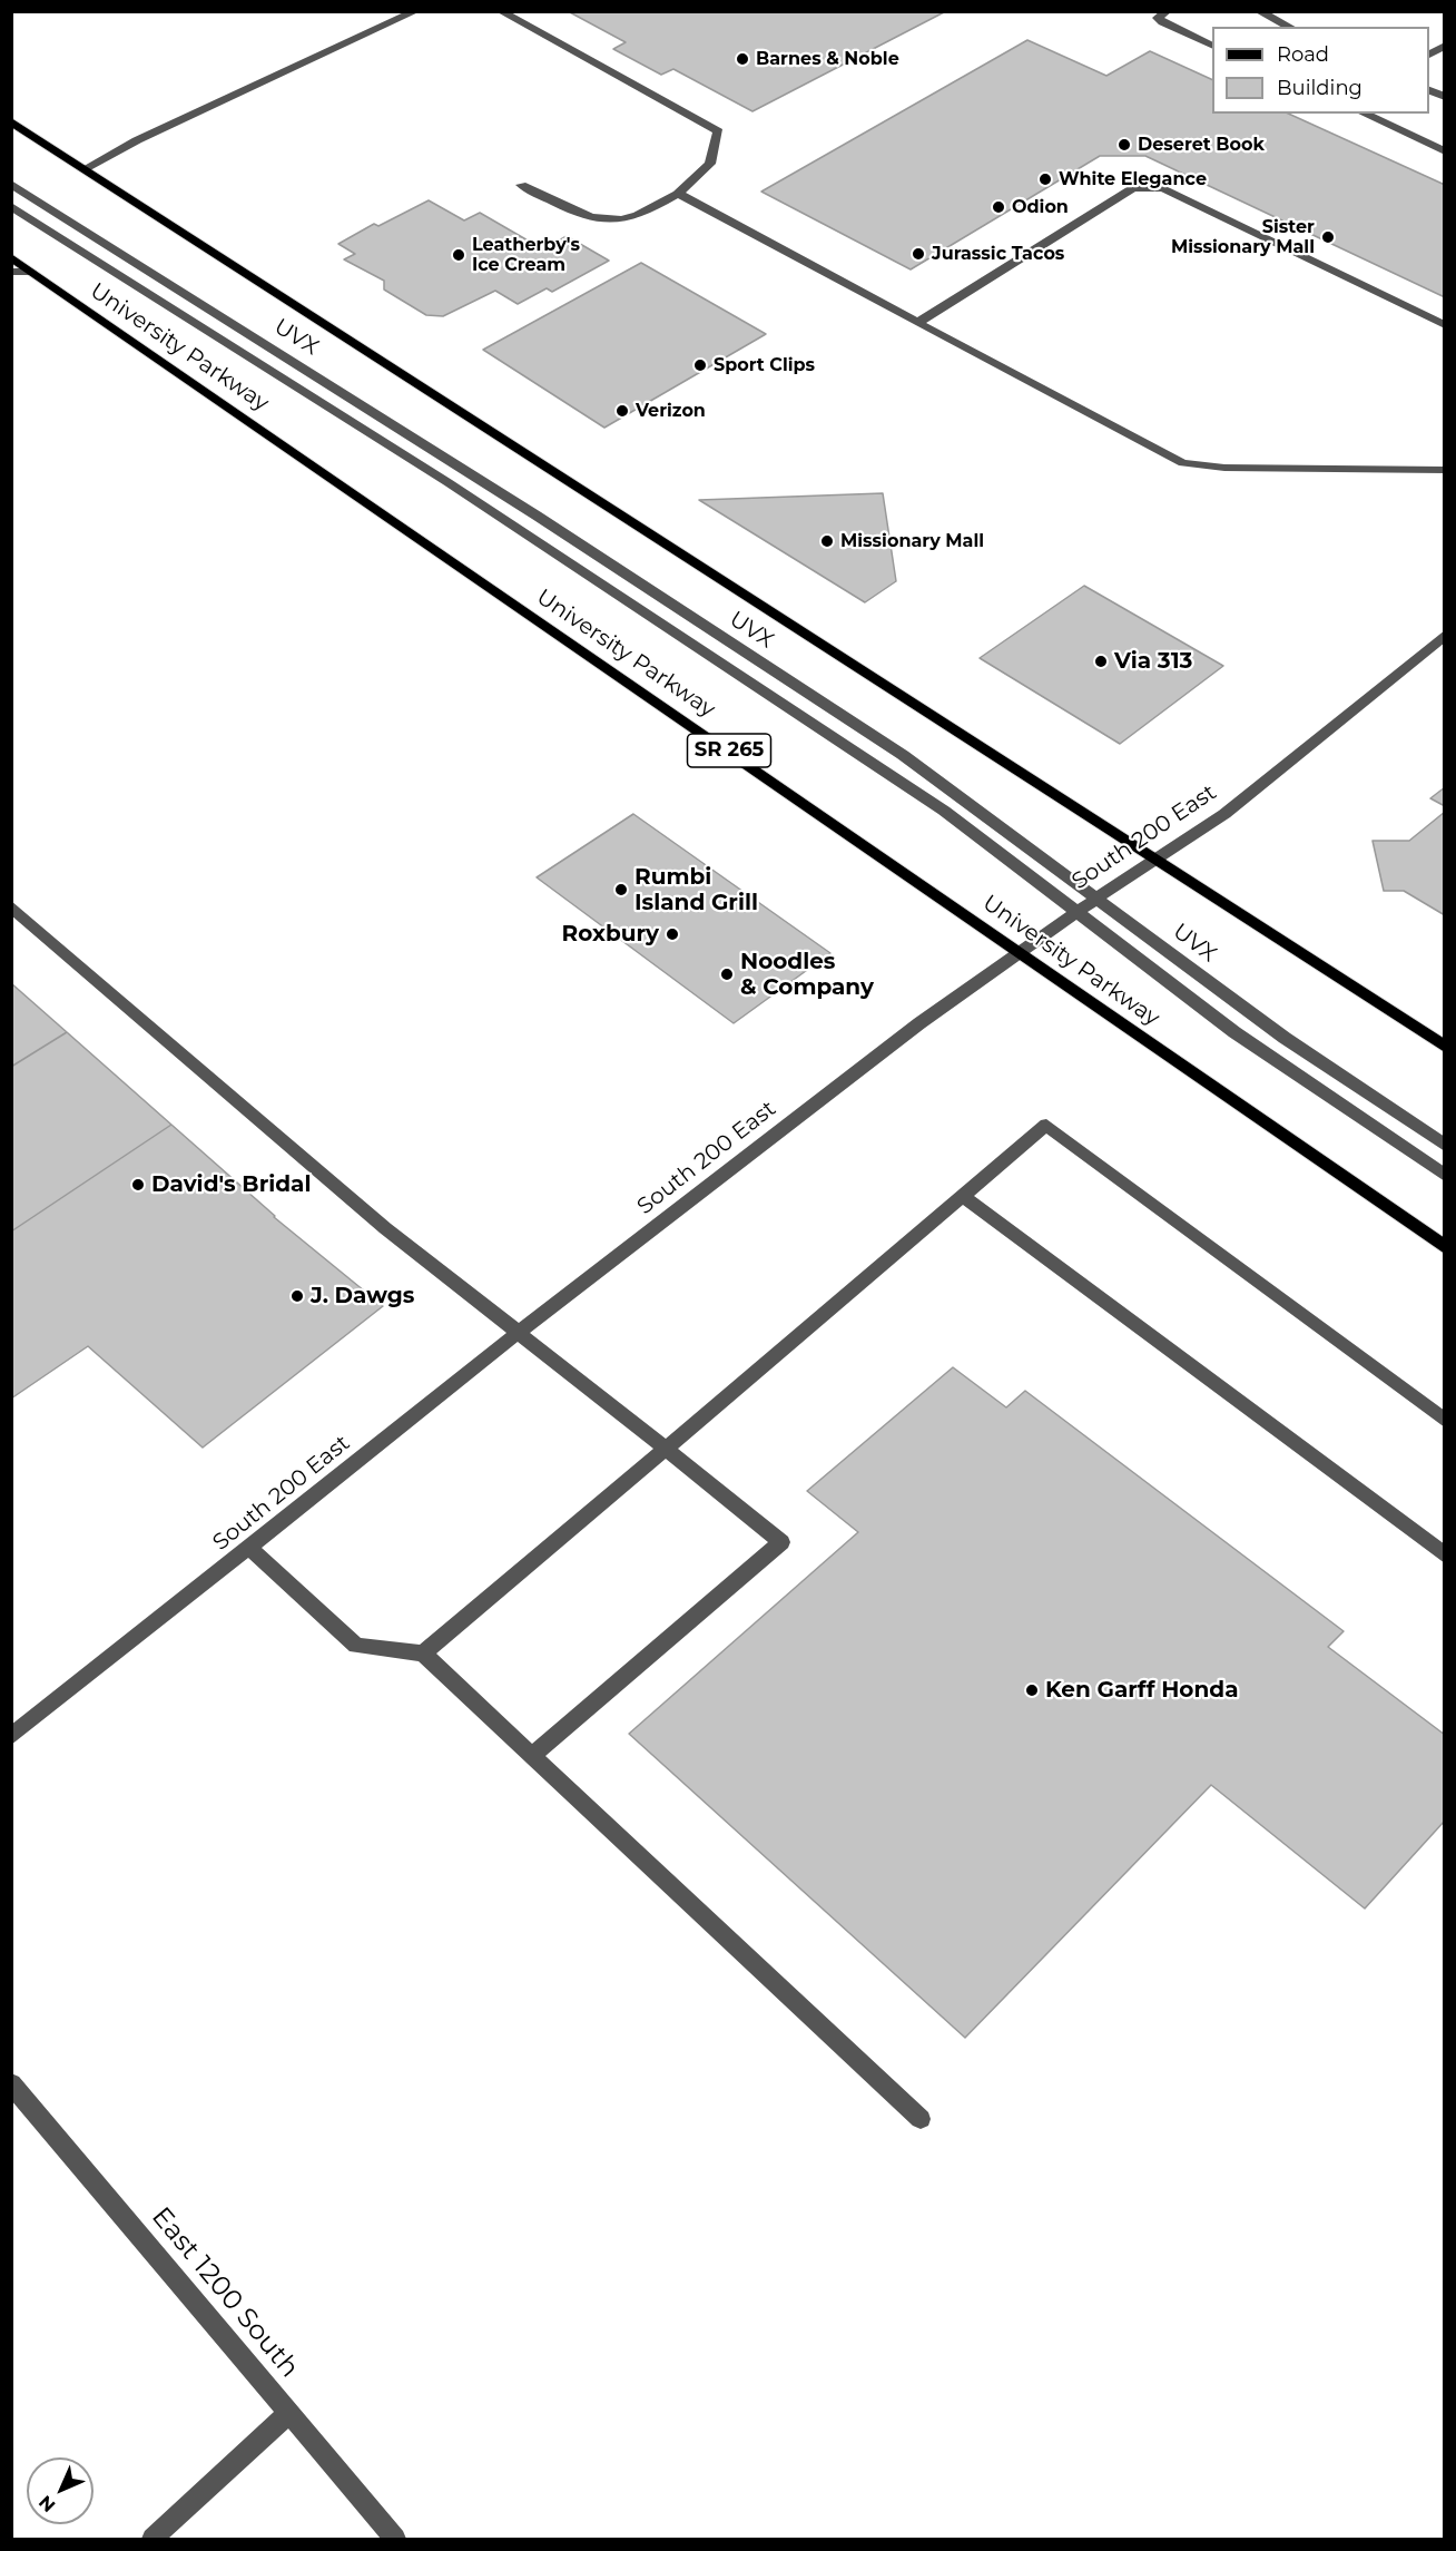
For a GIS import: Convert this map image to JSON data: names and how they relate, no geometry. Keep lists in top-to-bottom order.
{
  "streets": {
    "main road": ["University Parkway", "SR 265"],
    "street": ["UVX", "South 200 East", "East 1200 South"]
  },
  "crossings": [
    ["UVX", "South 200 East"],
    ["University Parkway", "South 200 East"]
  ],
  "places": [
    "Barnes & Noble",
    "Deseret Book",
    "White Elegance",
    "Odion",
    "Sister Missionary Mall",
    "Jurassic Tacos",
    "Leatherby's Ice Cream",
    "Sport Clips",
    "Verizon",
    "Missionary Mall",
    "Via 313",
    "Rumbi Island Grill",
    "Roxbury",
    "Noodles & Company",
    "David's Bridal",
    "J. Dawgs",
    "Ken Garff Honda"
  ],
  "legend": ["Road", "Building"],
  "north": "bottom left"
}
